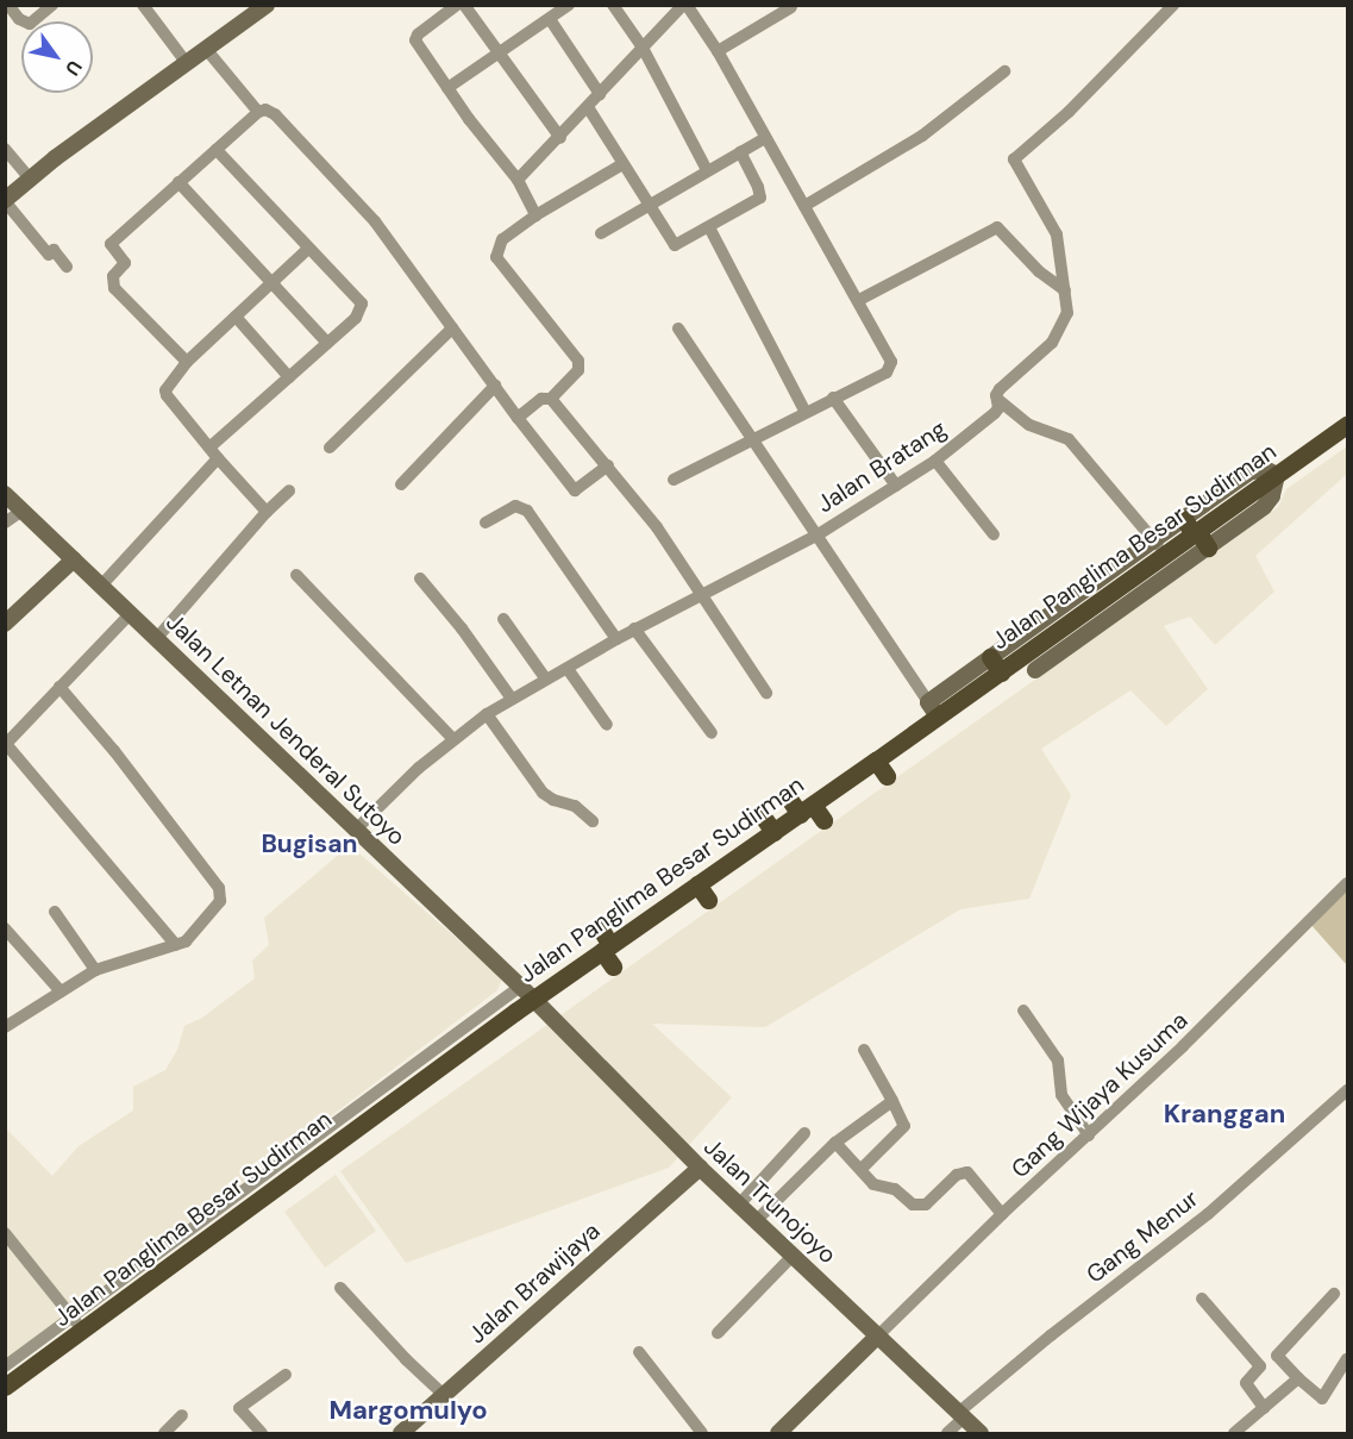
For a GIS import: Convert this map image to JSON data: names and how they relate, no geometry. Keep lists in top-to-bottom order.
{
  "streets": {
    "main road": [
      "Jalan Panglima Besar Sudirman",
      "Jalan Letnan Jenderal Sutoyo",
      "Jalan Trunojoyo",
      "Jalan Brawijaya"
    ],
    "street": ["Jalan Bratang", "Gang Wijaya Kusuma", "Gang Menur"]
  },
  "crossings": [
    ["Jalan Bratang", "Jalan Letnan Jenderal Sutoyo"],
    ["Jalan Panglima Besar Sudirman", "Jalan Letnan Jenderal Sutoyo"],
    ["Jalan Panglima Besar Sudirman", "Jalan Trunojoyo"],
    ["Jalan Letnan Jenderal Sutoyo", "Jalan Trunojoyo"],
    ["Gang Wijaya Kusuma", "Jalan Trunojoyo"],
    ["Jalan Trunojoyo", "Gang Menur"],
    ["Jalan Trunojoyo", "Jalan Brawijaya"]
  ],
  "districts": ["Bugisan", "Kranggan", "Margomulyo"],
  "north": "bottom right"
}
